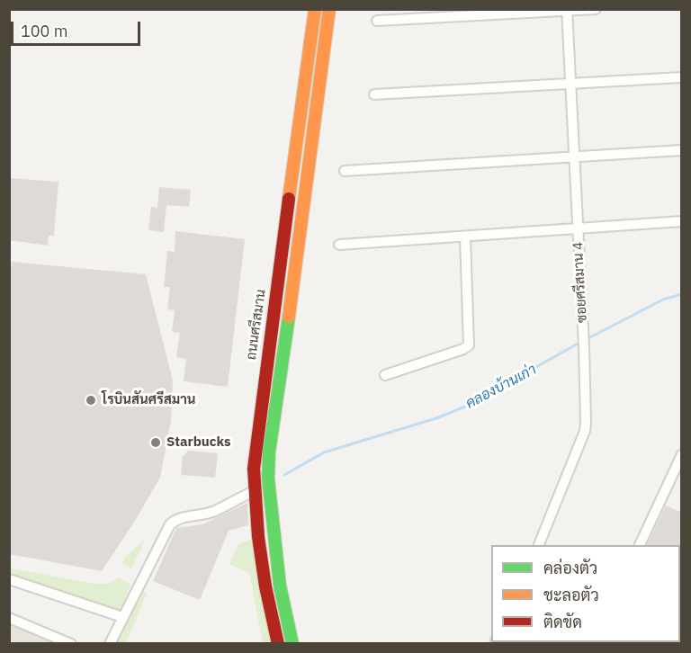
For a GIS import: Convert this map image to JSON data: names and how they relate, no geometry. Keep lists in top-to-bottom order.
{
  "streets": {
    "main road": ["ถนนศรีสมาน"],
    "street": ["ซอยศรีสมาน 4"]
  },
  "water": ["คลองบ้านเก่า"],
  "places": ["โรบินสันศรีสมาน", "Starbucks"],
  "legend": ["คล่องตัว", "ชะลอตัว", "ติดขัด"],
  "scale_bar": "100 m"
}
